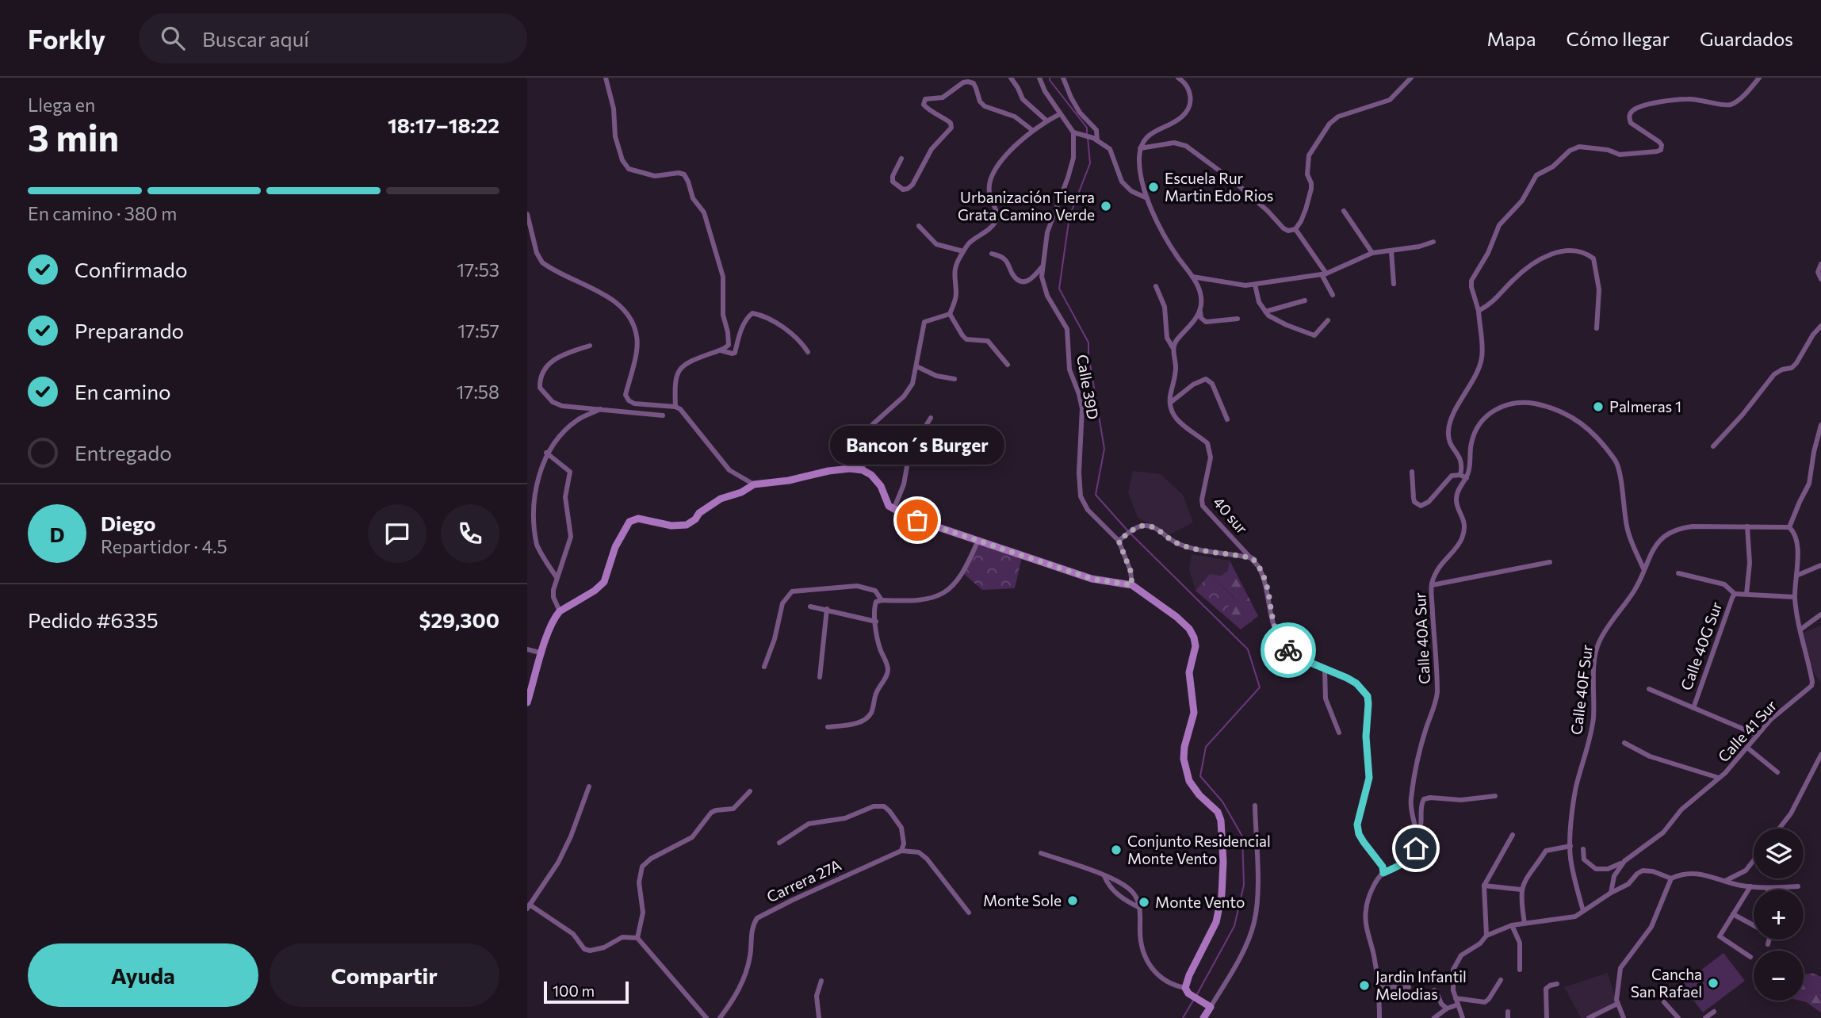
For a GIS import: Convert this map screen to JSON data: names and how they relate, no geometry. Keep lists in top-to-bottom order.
{
  "streets": {
    "street": [
      "Calle 39D",
      "40 sur",
      "Calle 40A Sur",
      "Calle 40G Sur",
      "Calle 40F Sur",
      "Calle 41 Sur",
      "Carrera 27A"
    ]
  },
  "crossings": [
    ["Calle 40A Sur", "Calle 40F Sur"]
  ],
  "places": [
    "Escuela Rur Martin Edo Rios",
    "Urbanización Tierra Grata Camino Verde",
    "Palmeras 1",
    "Bancon´s Burger",
    "Conjunto Residencial Monte Vento",
    "Monte Sole",
    "Monte Vento",
    "Cancha San Rafael",
    "Jardin Infantil Melodias"
  ],
  "scale_bar": "100 m",
  "page": {
    "header": "Forkly",
    "search": "Buscar aquí",
    "nav": ["Mapa", "Cómo llegar", "Guardados"],
    "heading": ["3 min", "Llega en", "18:17–18:22"],
    "panel": [
      "Diego",
      "Repartidor · 4.5",
      "Pedido #6335",
      "$29,300"
    ],
    "bar": "En camino · 380 m",
    "list": [
      ["Confirmado", "17:53"],
      ["Preparando", "17:57"],
      ["En camino", "17:58"],
      "Entregado"
    ],
    "bubble": "Bancon´s Burger",
    "round": "D",
    "map_buttons": ["+", "−"],
    "buttons": ["Ayuda", "Compartir"],
    "scale": "100 m"
  }
}
